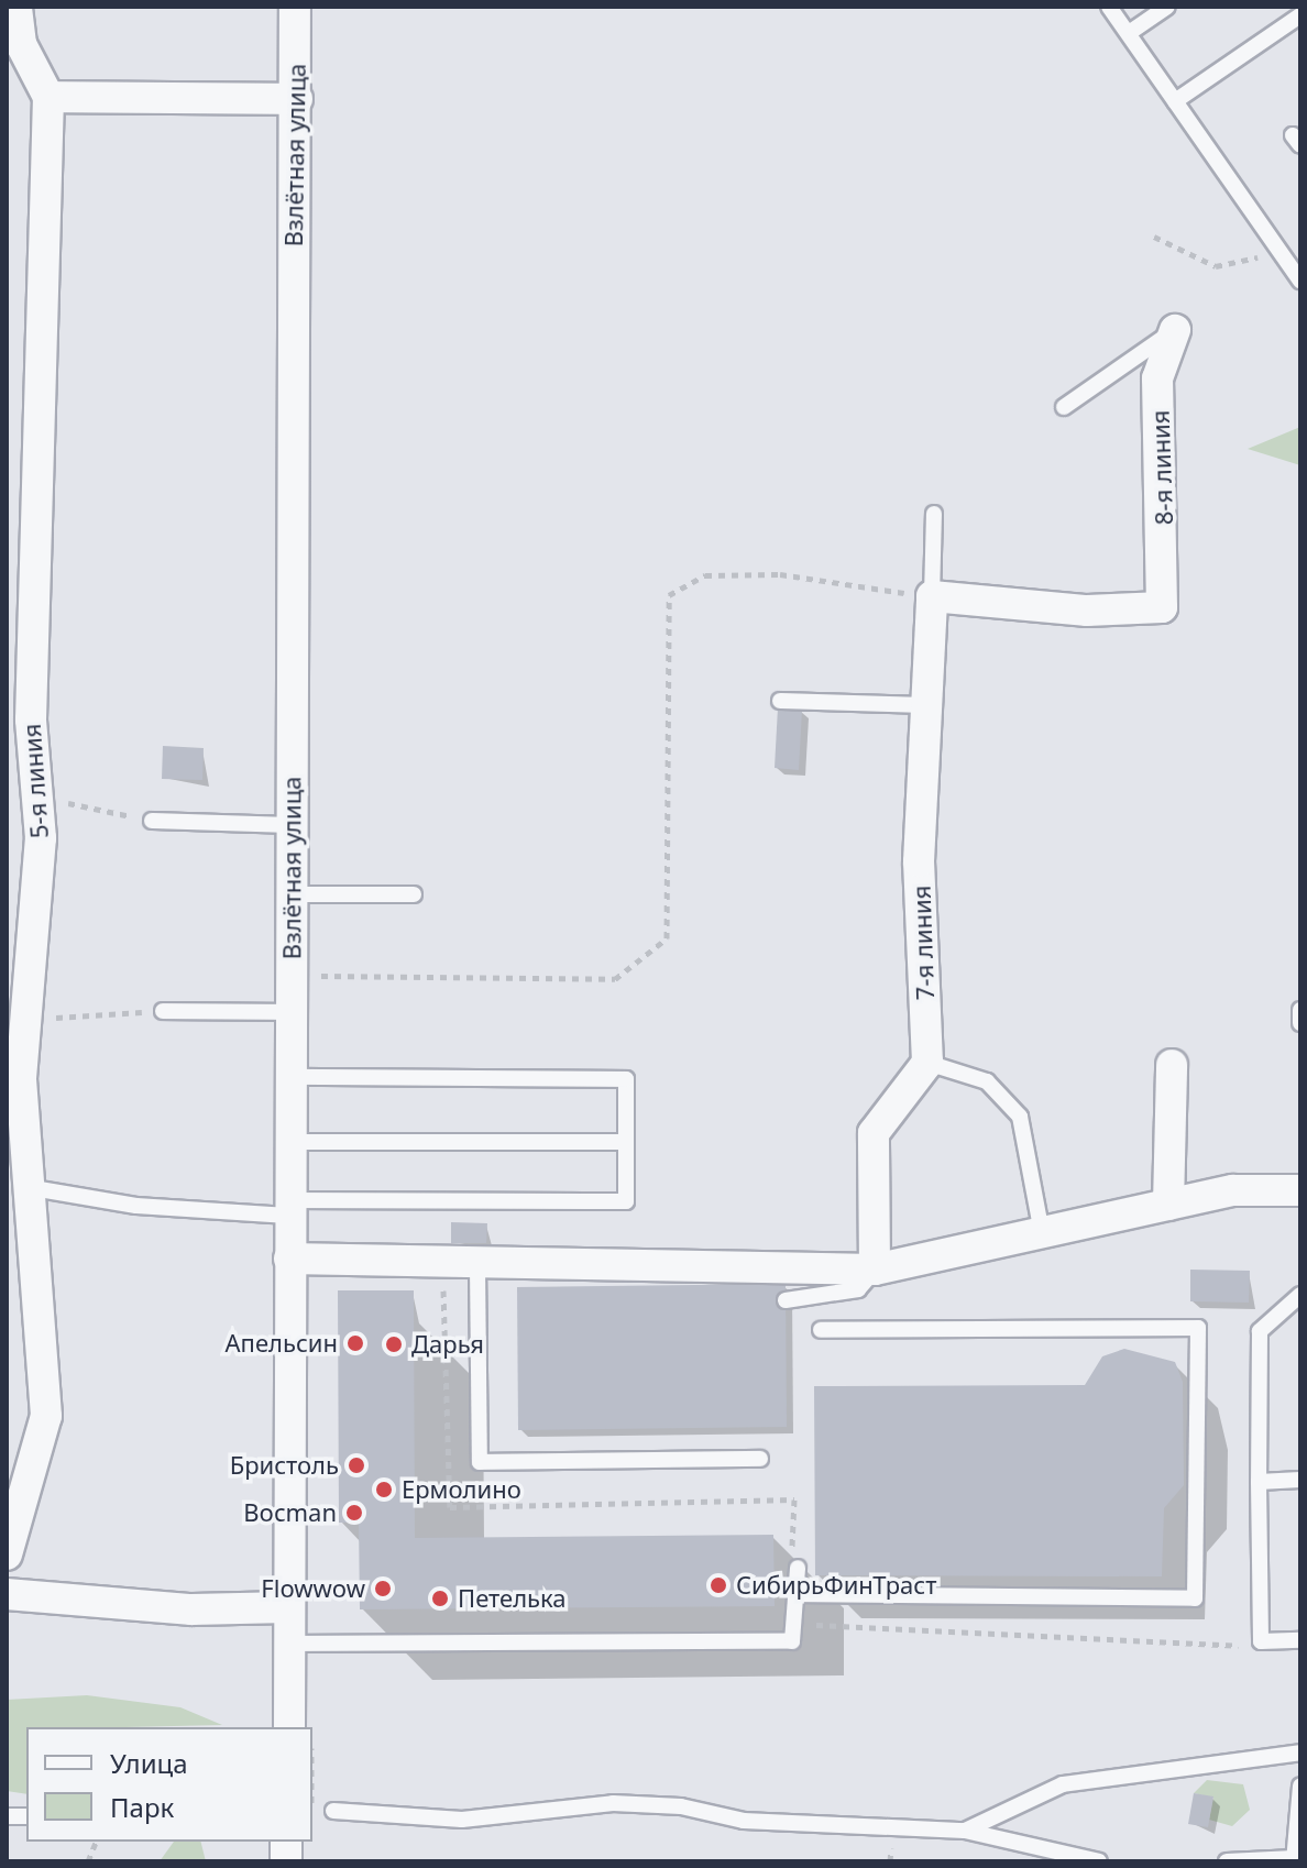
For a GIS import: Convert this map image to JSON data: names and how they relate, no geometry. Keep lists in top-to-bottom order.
{
  "streets": {
    "street": [
      "Взлётная улица",
      "8-я линия",
      "5-я линия",
      "7-я линия"
    ]
  },
  "crossings": [
    ["8-я линия", "7-я линия"]
  ],
  "places": [
    "Апельсин",
    "Дарья",
    "Бристоль",
    "Ермолино",
    "Bocman",
    "СибирьФинТраст",
    "Flowwow",
    "Петелька"
  ],
  "legend": ["Улица", "Парк"]
}
